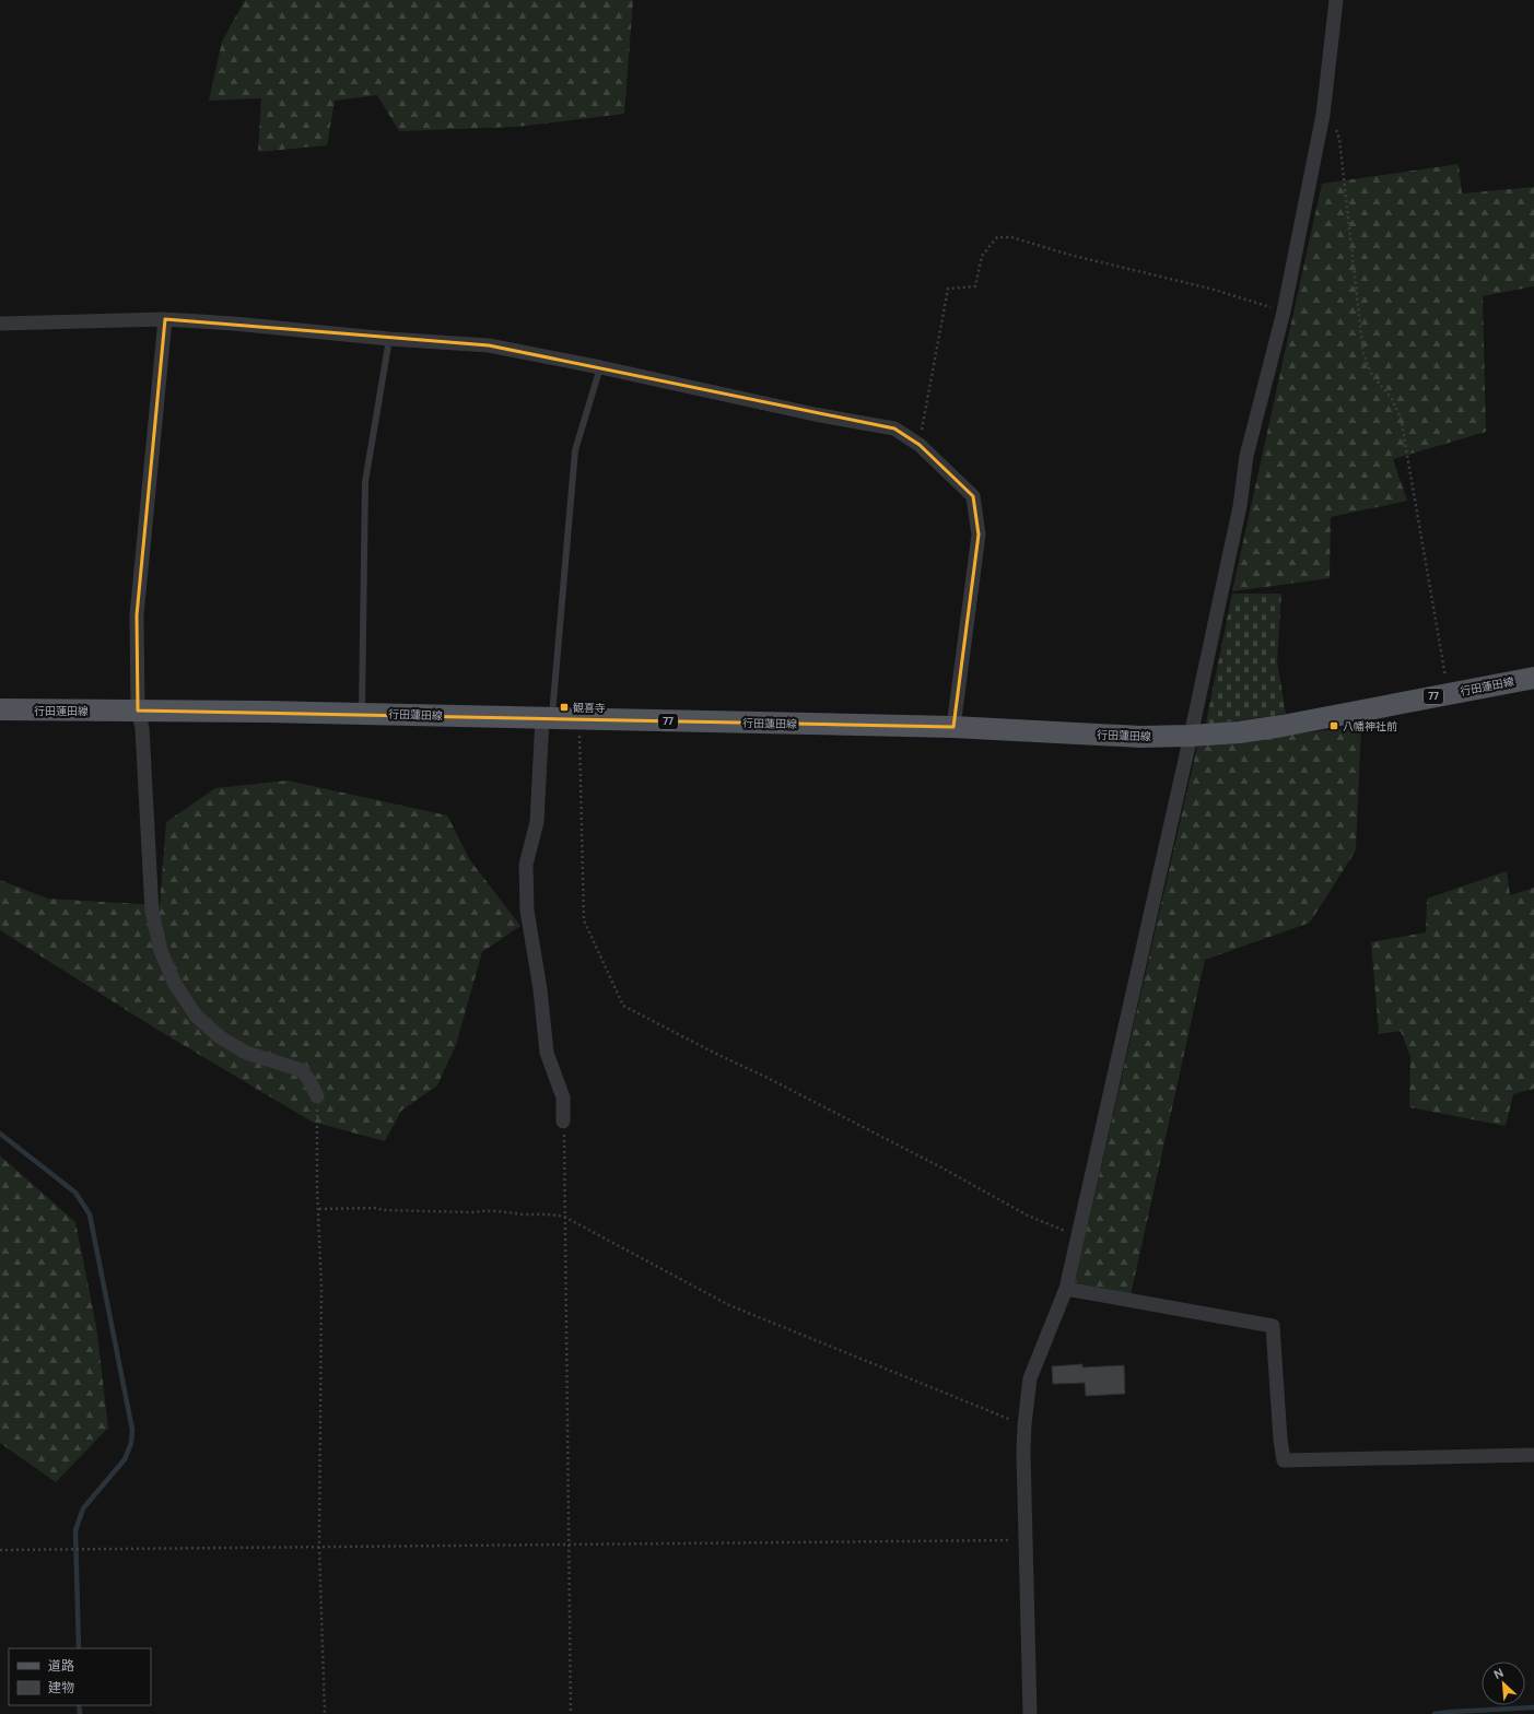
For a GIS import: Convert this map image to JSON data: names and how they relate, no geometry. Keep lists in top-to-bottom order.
{
  "streets": {
    "main road": ["行田蓮田線", "77"]
  },
  "places": {
    "transit": ["観喜寺", "八幡神社前"]
  },
  "legend": ["道路", "建物"],
  "north": "top left"
}
